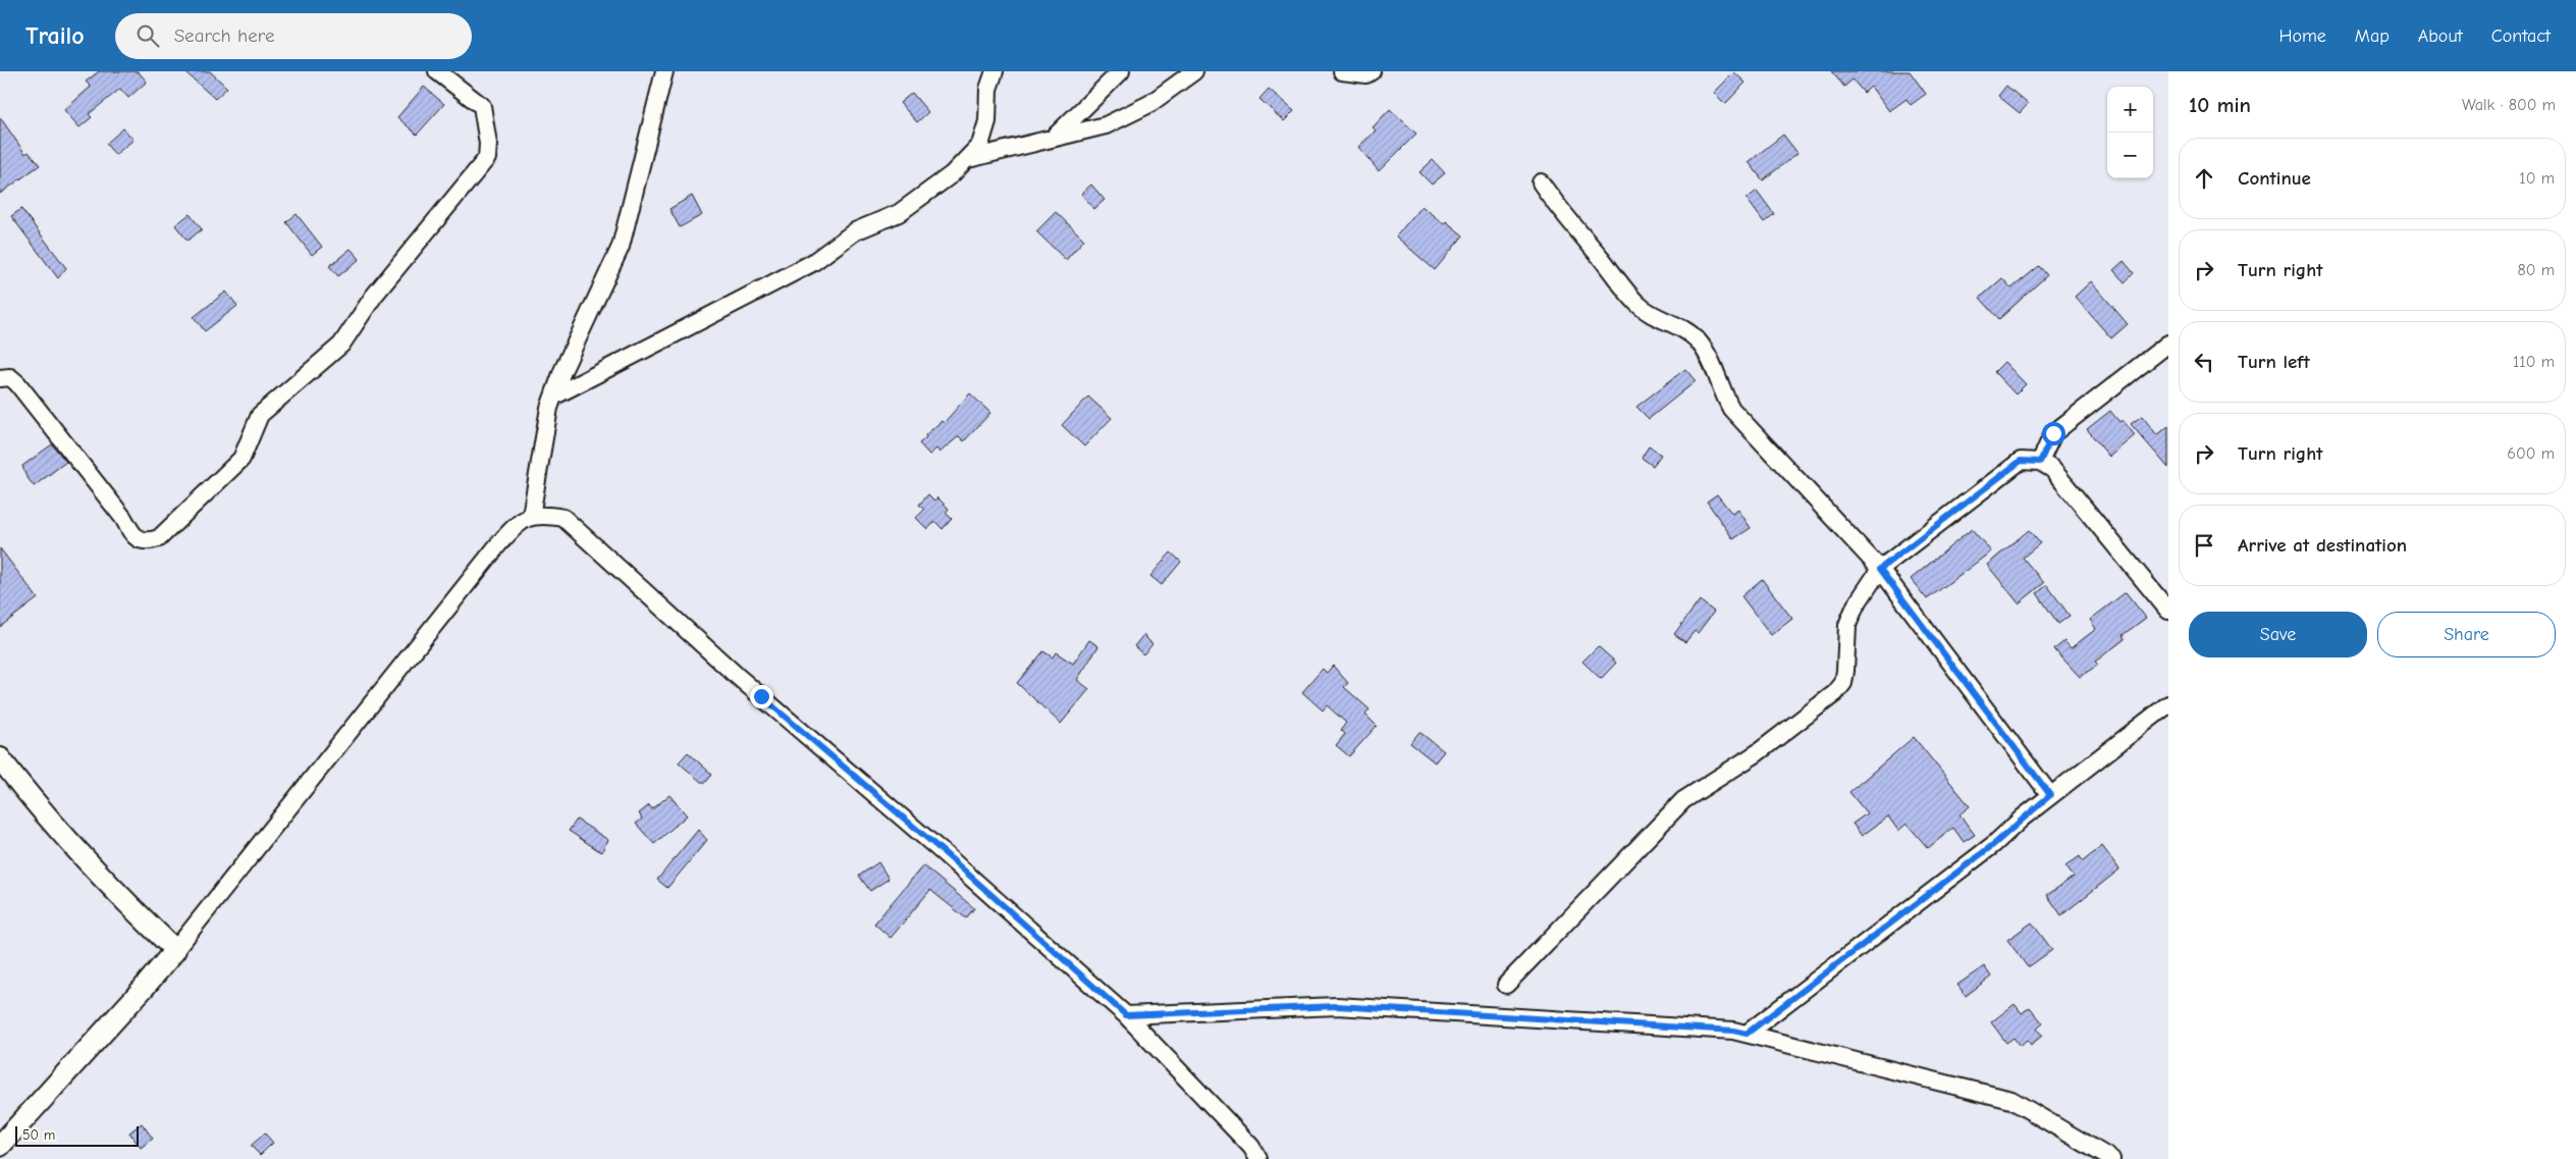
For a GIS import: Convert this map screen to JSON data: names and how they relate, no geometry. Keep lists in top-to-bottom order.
{
  "scale_bar": "50 m",
  "page": {
    "header": "Trailo",
    "search": "Search here",
    "nav": [
      "Home",
      "Map",
      "About",
      "Contact"
    ],
    "heading": ["10 min", "Walk · 800 m"],
    "map_buttons": ["+", "−"],
    "list": [
      ["Continue", "10 m"],
      ["Turn right", "80 m"],
      ["Turn left", "110 m"],
      ["Turn right", "600 m"],
      "Arrive at destination"
    ],
    "buttons": ["Save", "Share"],
    "scale": "50 m"
  }
}
